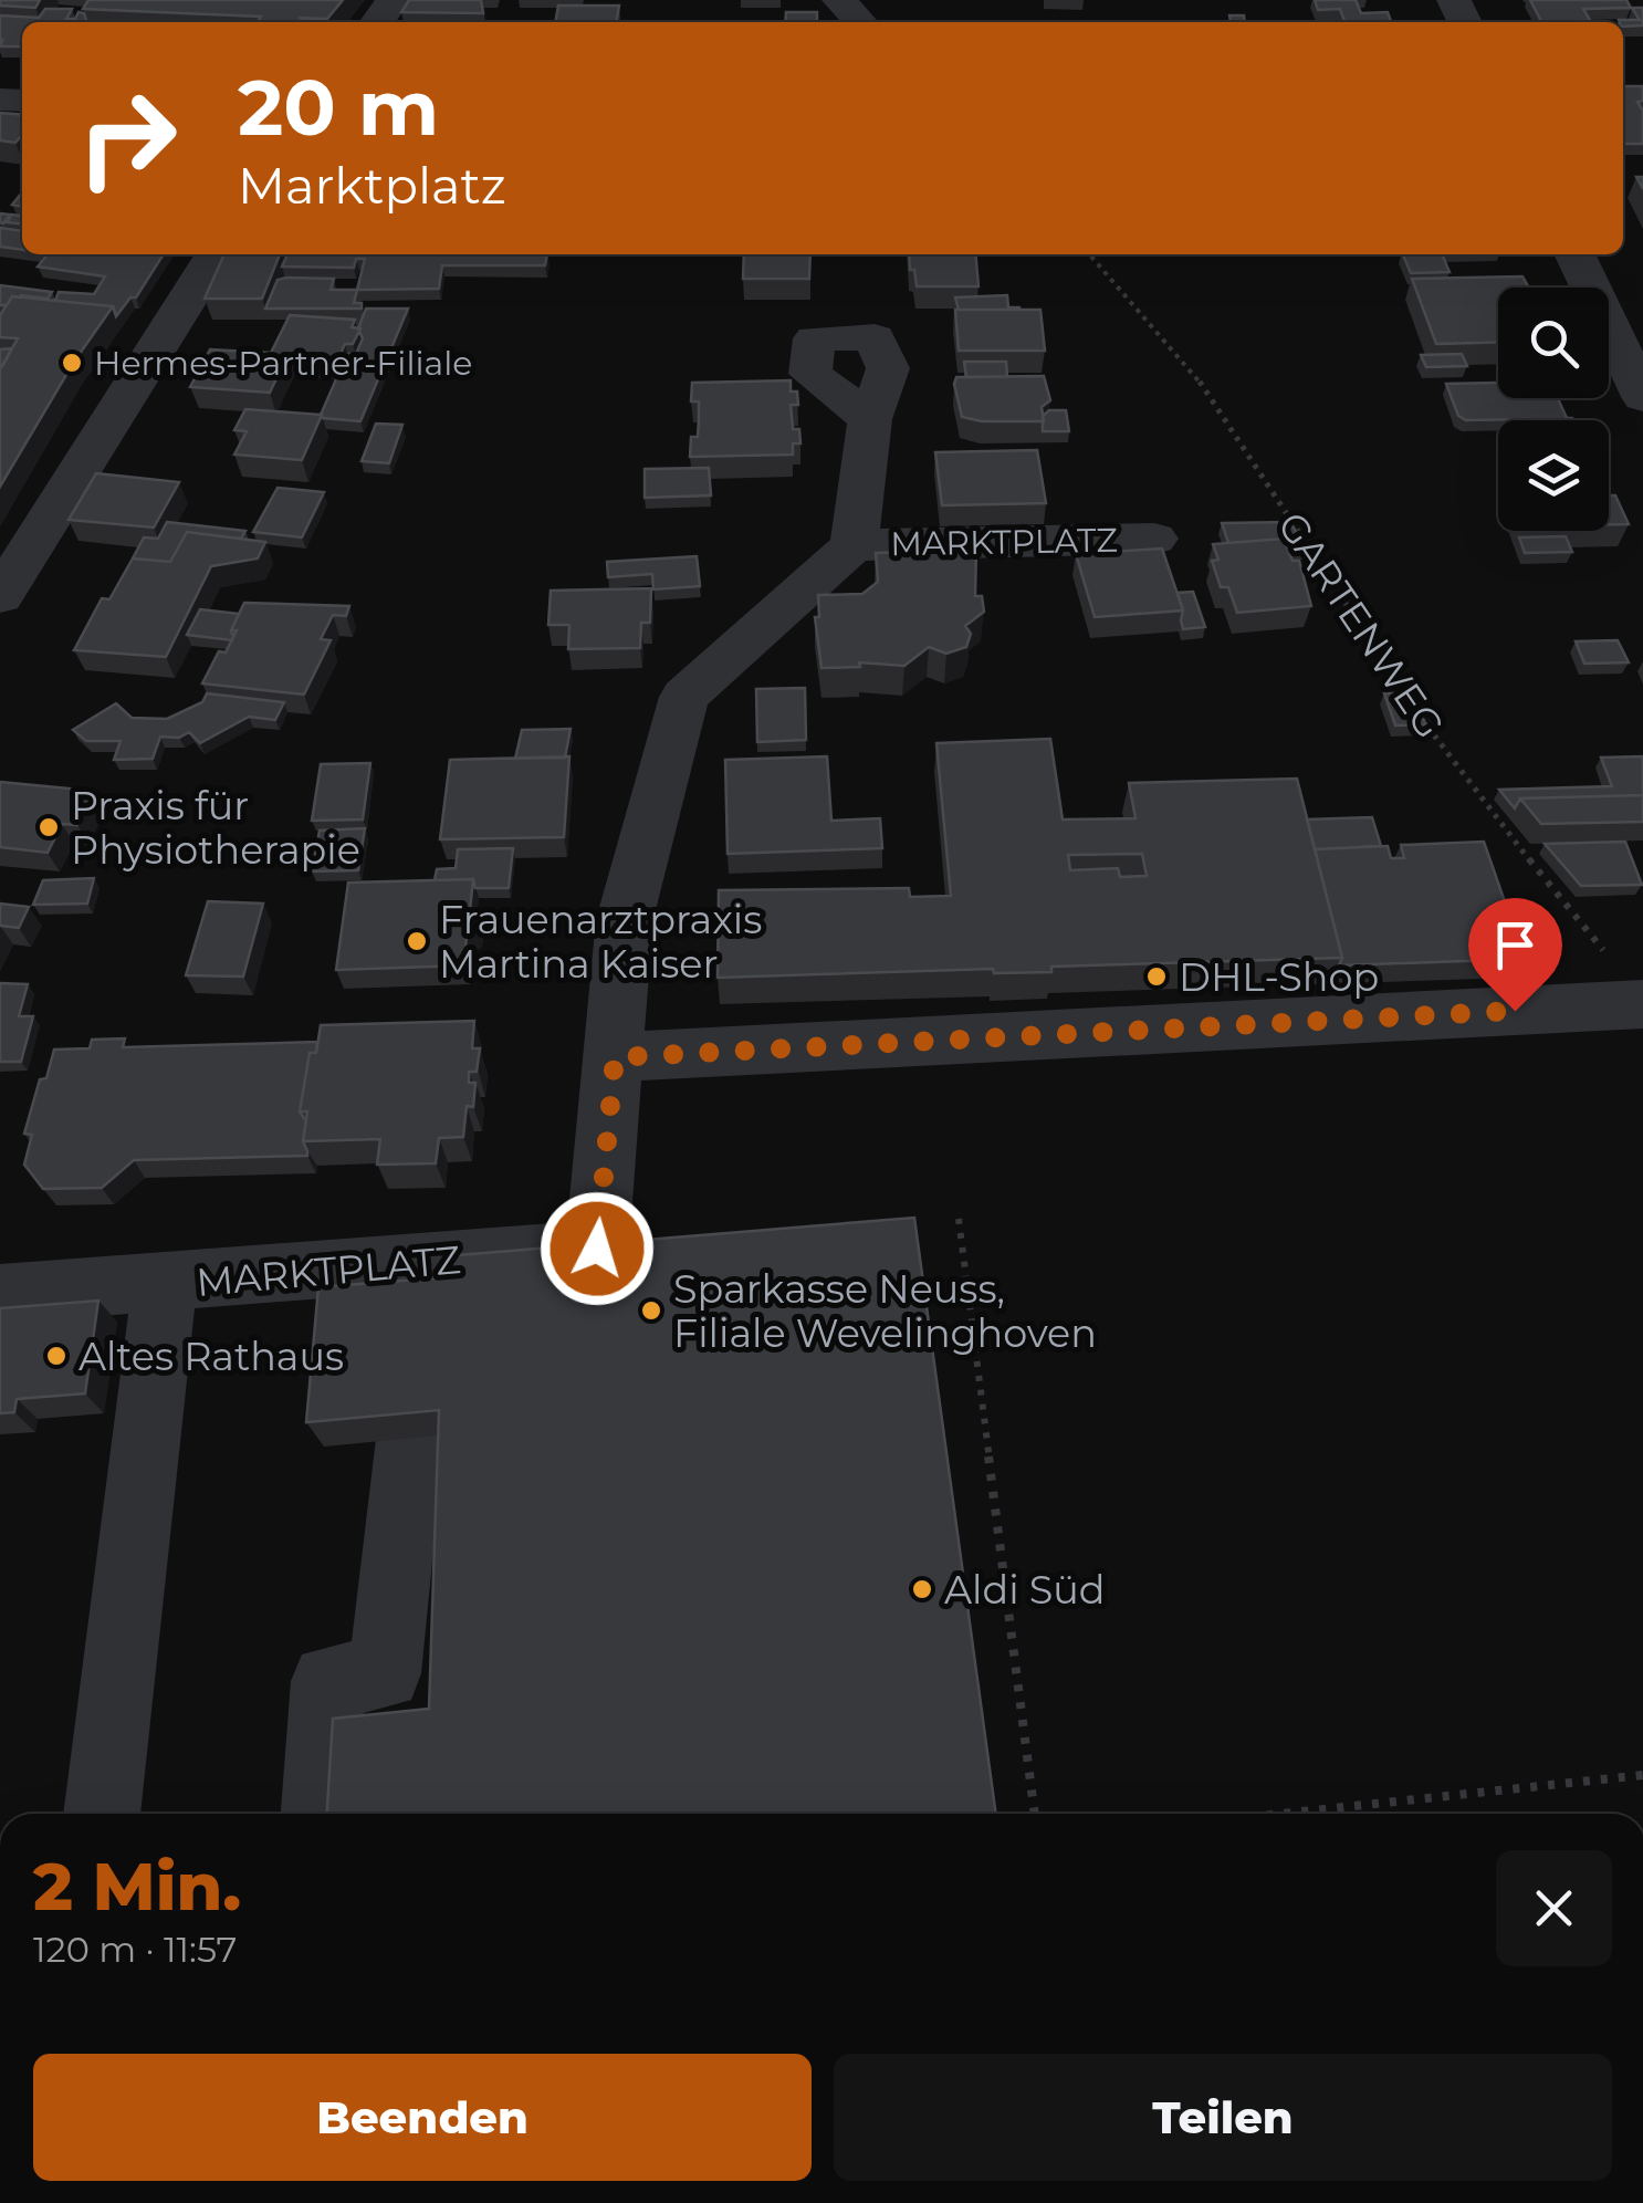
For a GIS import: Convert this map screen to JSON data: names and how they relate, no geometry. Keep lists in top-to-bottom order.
{
  "streets": {
    "street": ["MARKTPLATZ"],
    "path": ["GARTENWEG"]
  },
  "places": [
    "Hermes-Partner-Filiale",
    "Praxis für Physiotherapie",
    "Frauenarztpraxis Martina Kaiser",
    "DHL-Shop",
    "Sparkasse Neuss, Filiale Wevelinghoven",
    "Altes Rathaus",
    "Aldi Süd"
  ],
  "page": {
    "turn": ["20 m", "Marktplatz"],
    "heading": ["2 Min.", "120 m · 11:57"],
    "buttons": ["Beenden", "Teilen"]
  }
}
